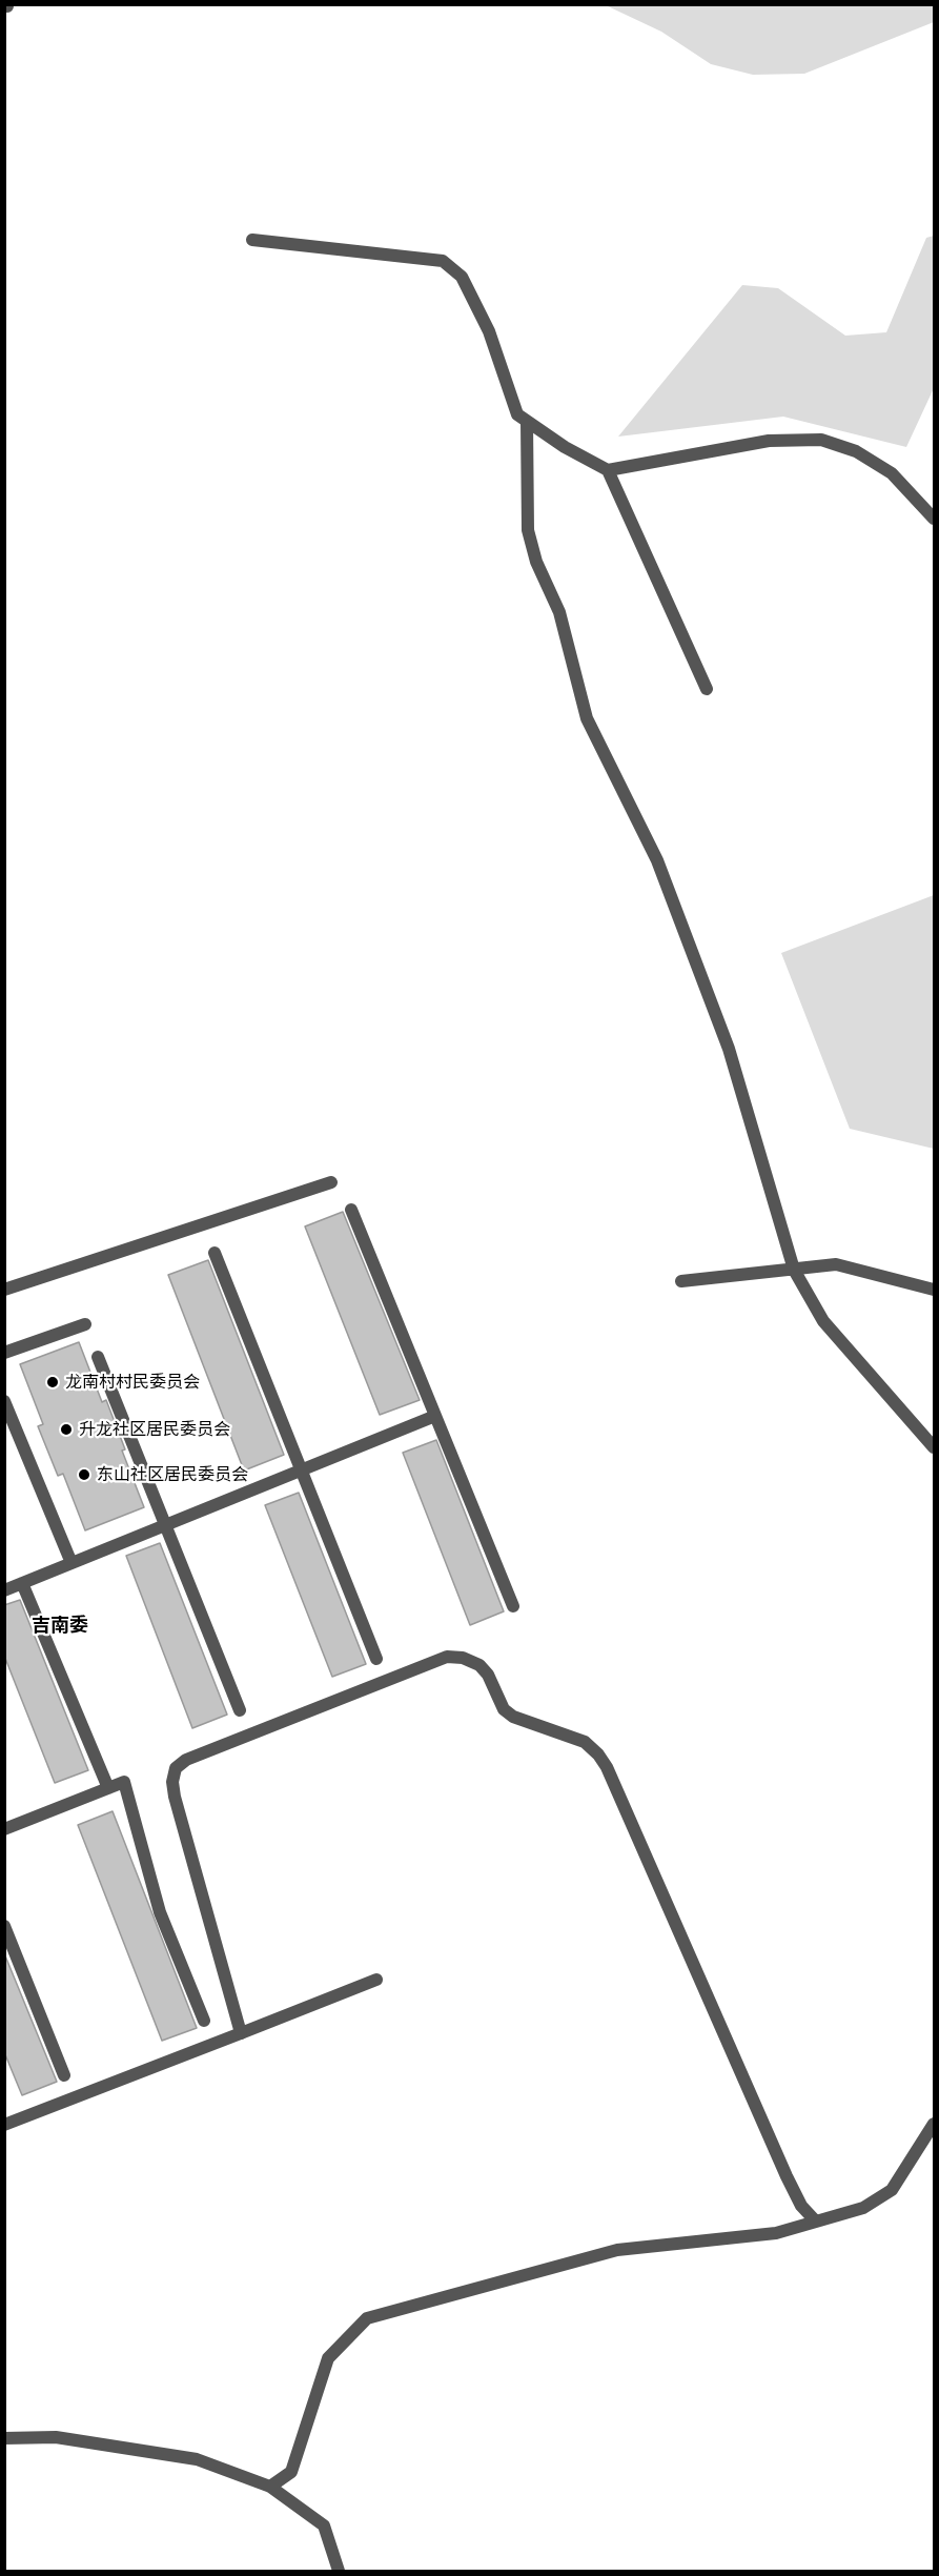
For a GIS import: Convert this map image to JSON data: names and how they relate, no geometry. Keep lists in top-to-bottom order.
{
  "districts": ["吉南委"],
  "places": ["龙南村村民委员会", "升龙社区居民委员会", "东山社区居民委员会"]
}
